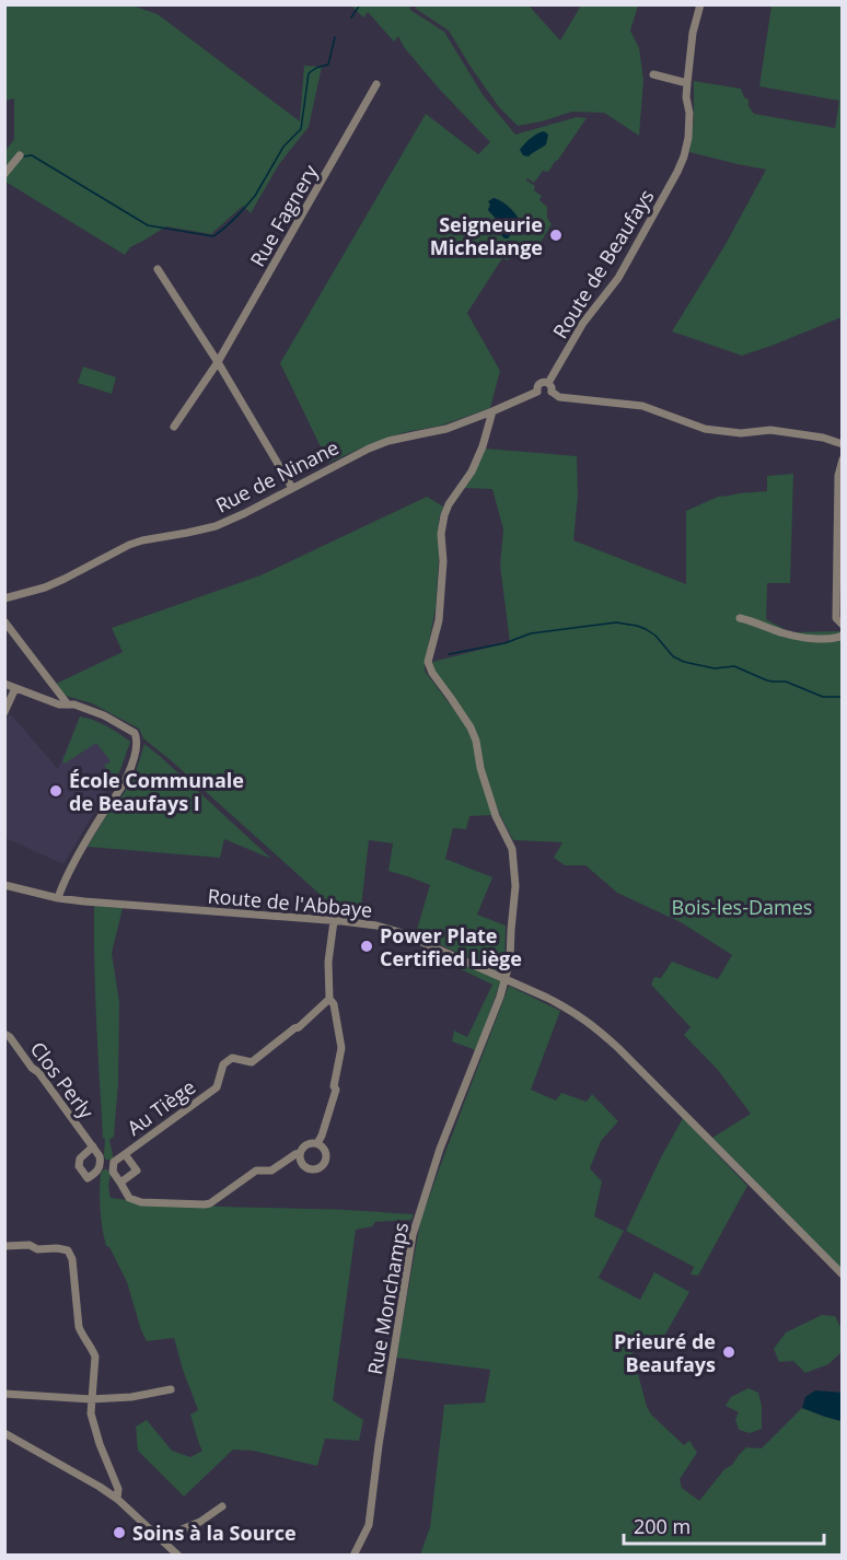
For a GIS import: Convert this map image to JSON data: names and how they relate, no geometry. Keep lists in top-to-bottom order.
{
  "streets": {
    "street": [
      "Rue Fagnery",
      "Route de Beaufays",
      "Rue de Ninane",
      "Route de l'Abbaye",
      "Clos Perly",
      "Au Tiège",
      "Rue Monchamps"
    ]
  },
  "crossings": [
    ["Route de Beaufays", "Rue de Ninane"],
    ["Rue de Ninane", "Rue Monchamps"],
    ["Route de l'Abbaye", "Rue Monchamps"]
  ],
  "parks": ["Bois-les-Dames"],
  "places": [
    "Seigneurie Michelange",
    "École Communale de Beaufays I",
    "Power Plate Certified Liège",
    "Prieuré de Beaufays",
    "Soins à la Source"
  ],
  "scale_bar": "200 m"
}
